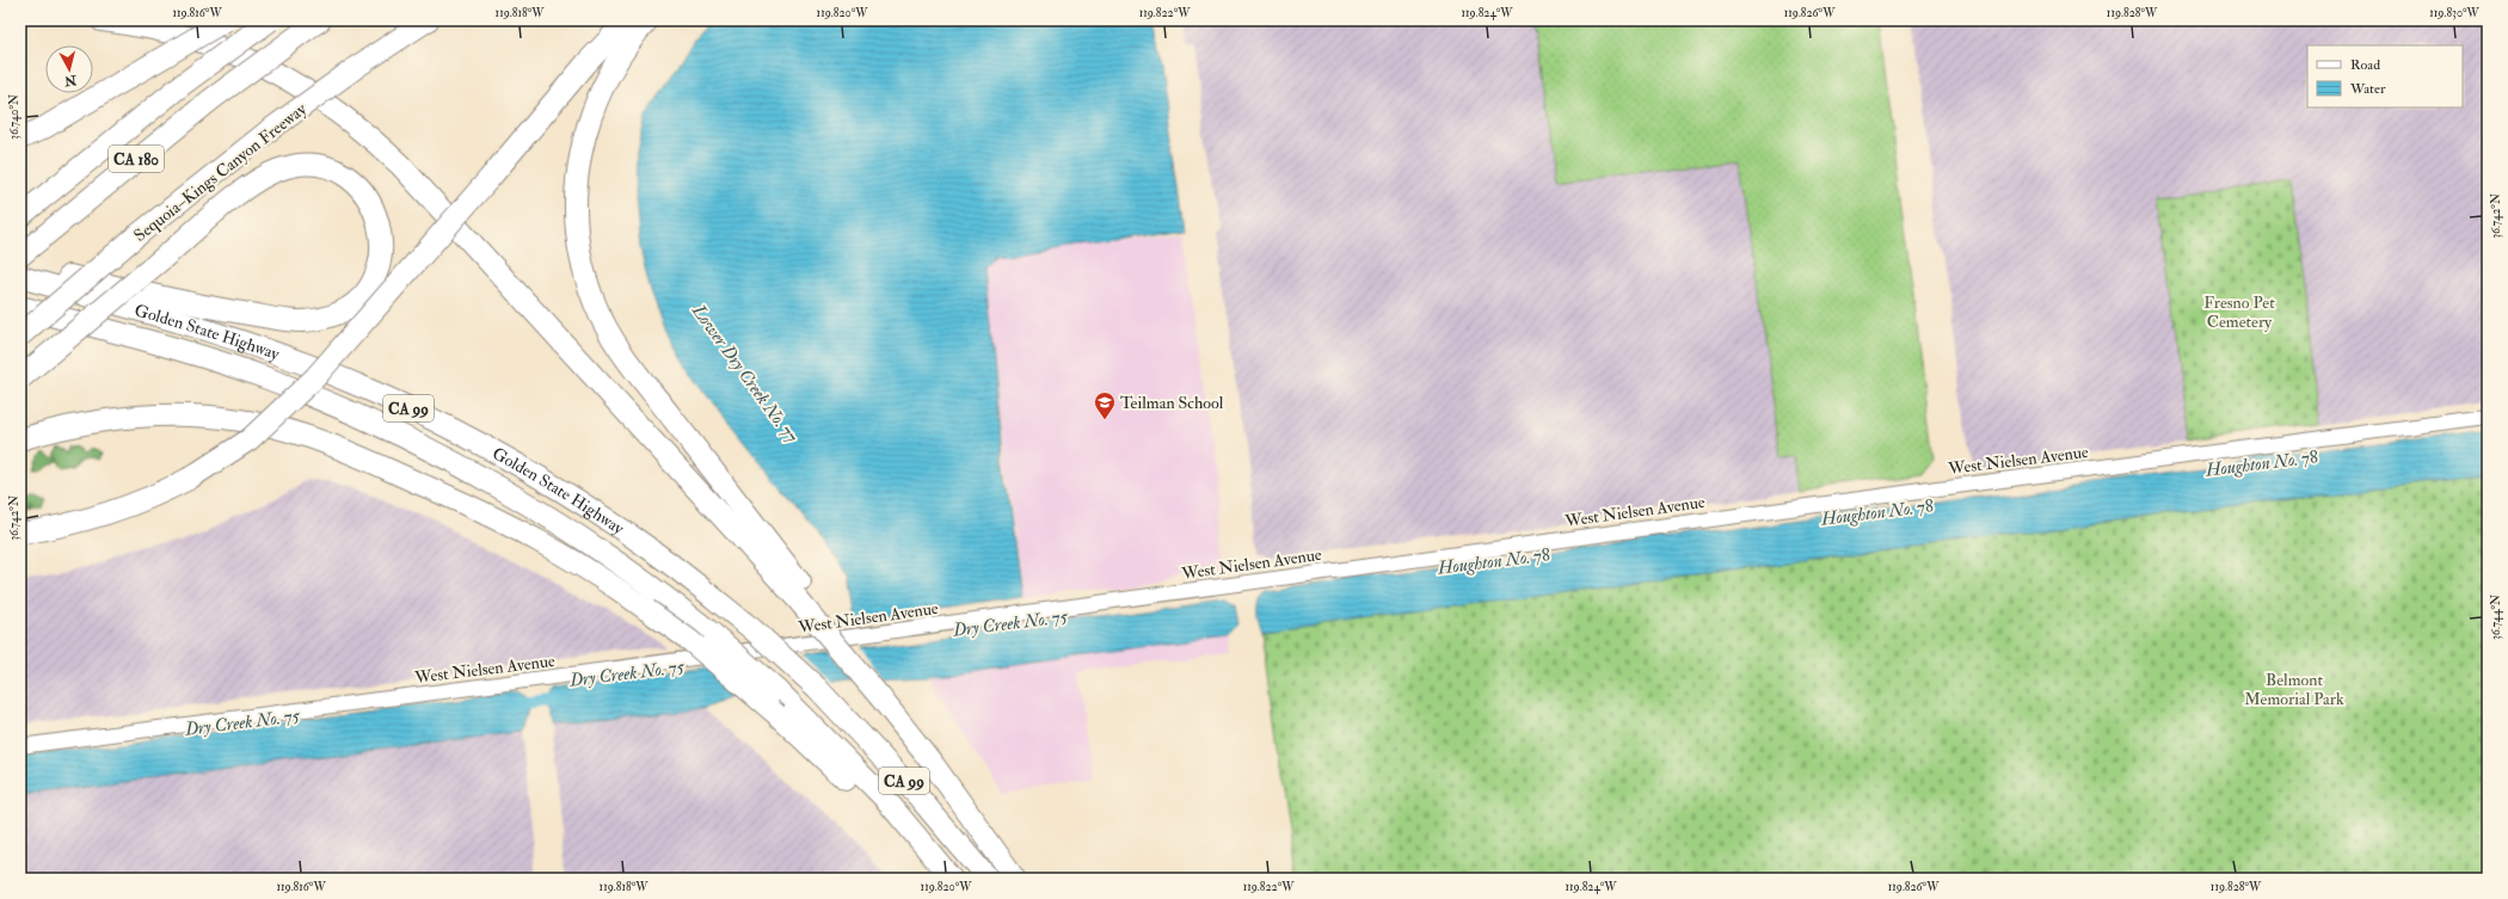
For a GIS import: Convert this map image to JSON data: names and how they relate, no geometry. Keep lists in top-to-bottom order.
{
  "streets": {
    "highway": [
      "CA 180",
      "Sequoia–Kings Canyon Freeway",
      "Golden State Highway",
      "CA 99"
    ],
    "street": ["West Nielsen Avenue"]
  },
  "water": ["Lower Dry Creek No. 77", "Houghton No. 78", "Dry Creek No. 75"],
  "parks": ["Fresno Pet Cemetery", "Belmont Memorial Park"],
  "places": {
    "school or university": ["Teilman School"]
  },
  "legend": ["Road", "Water"],
  "north": "bottom",
  "coordinates": [
    "119.816°W",
    "119.818°W",
    "119.820°W",
    "119.822°W",
    "119.824°W",
    "119.826°W",
    "119.828°W",
    "119.830°W",
    "36.740°N",
    "36.742°N",
    "36.744°N"
  ]
}
